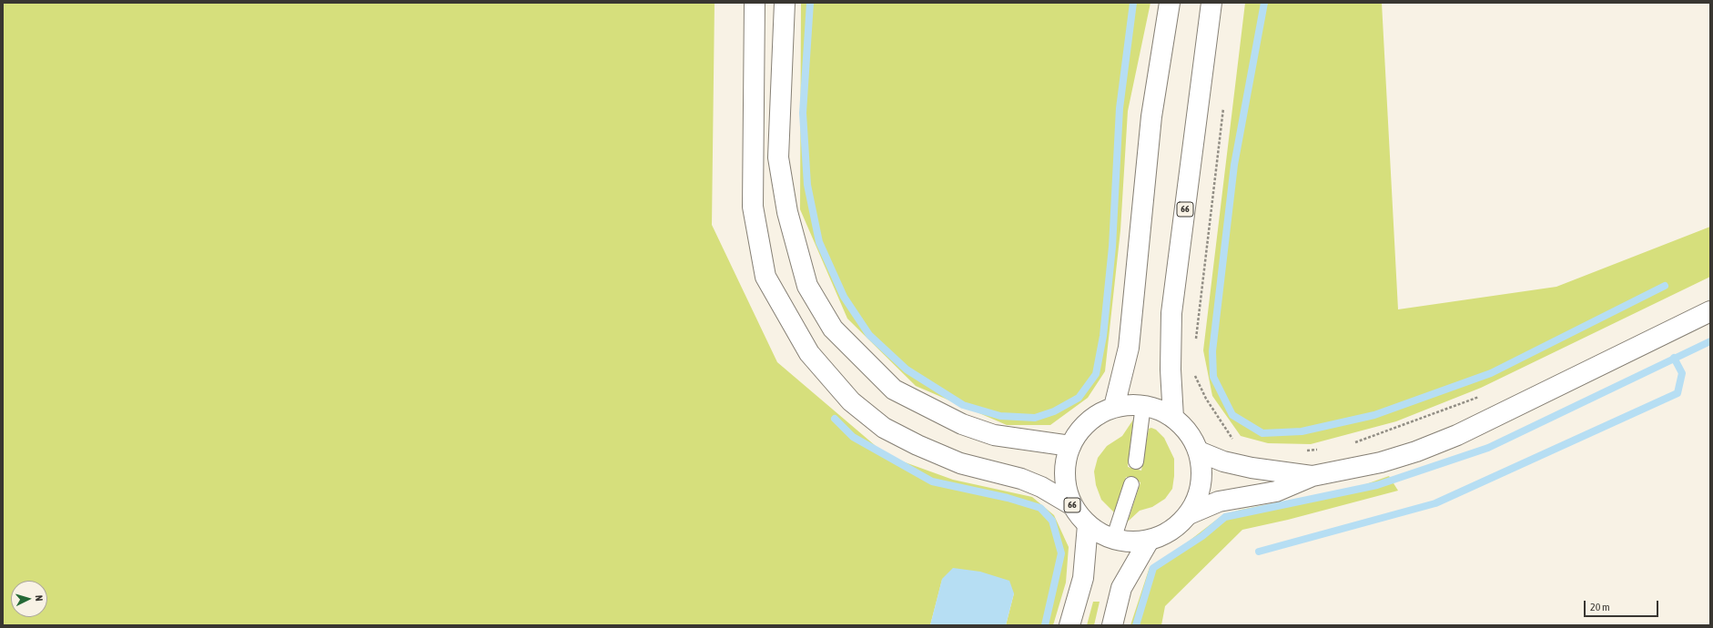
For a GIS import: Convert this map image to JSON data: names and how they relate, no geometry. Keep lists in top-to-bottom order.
{
  "streets": {
    "main road": ["66"]
  },
  "scale_bar": "20 m",
  "north": "right"
}
